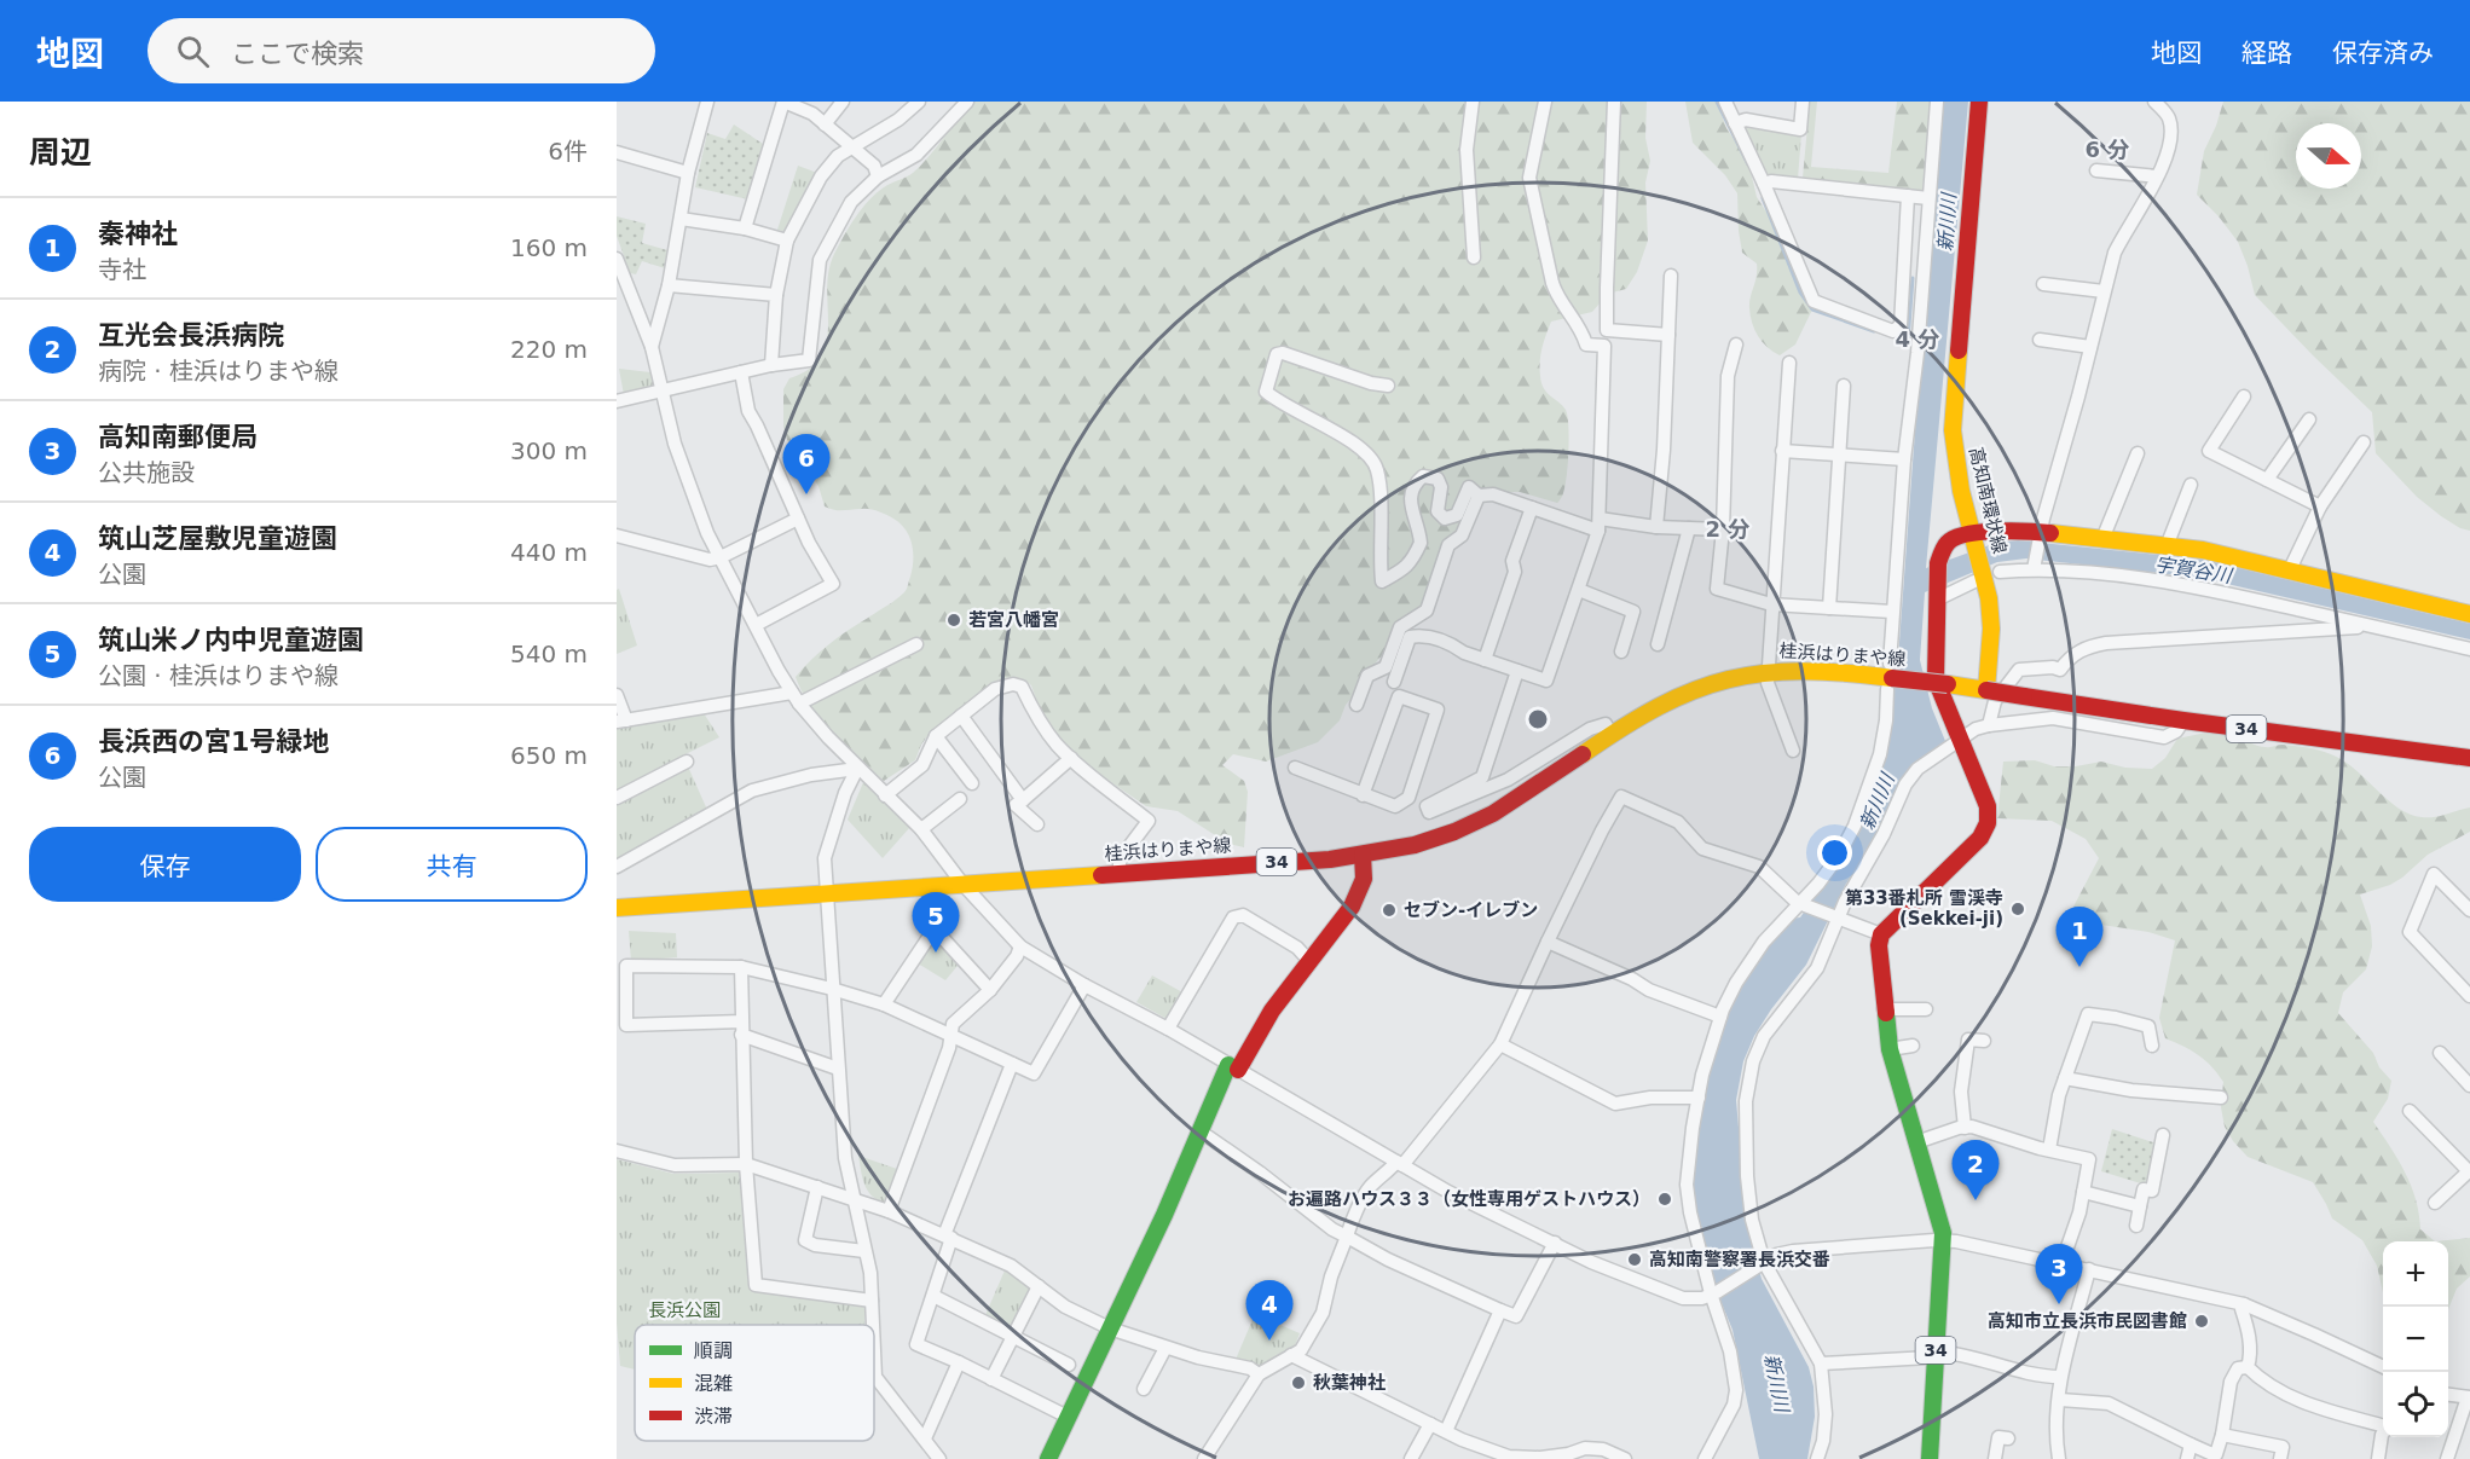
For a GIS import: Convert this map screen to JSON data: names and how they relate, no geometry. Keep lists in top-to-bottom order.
{
  "streets": {
    "main road": ["高知南環状線", "桂浜はりまや線", "34"]
  },
  "crossings": [
    ["高知南環状線", "桂浜はりまや線"]
  ],
  "water": ["新川川", "宇賀谷川"],
  "parks": ["長浜公園"],
  "places": [
    "若宮八幡宮",
    "第33番札所 雪渓寺 (Sekkei-ji)",
    "セブン-イレブン",
    "お遍路ハウス３３（女性専用ゲストハウス）",
    "高知南警察署長浜交番",
    "高知市立長浜市民図書館",
    "秋葉神社"
  ],
  "legend": ["順調", "混雑", "渋滞"],
  "north": "right",
  "page": {
    "header": "地図",
    "search": "ここで検索",
    "nav": ["地図", "経路", "保存済み"],
    "heading": ["周辺", "6件"],
    "list": [
      {
        "mark": "1",
        "name": "秦神社",
        "note": "寺社",
        "value": "160 m"
      },
      {
        "mark": "2",
        "name": "互光会長浜病院",
        "note": "病院 · 桂浜はりまや線",
        "value": "220 m"
      },
      {
        "mark": "3",
        "name": "高知南郵便局",
        "note": "公共施設",
        "value": "300 m"
      },
      {
        "mark": "4",
        "name": "筑山芝屋敷児童遊園",
        "note": "公園",
        "value": "440 m"
      },
      {
        "mark": "5",
        "name": "筑山米ノ内中児童遊園",
        "note": "公園 · 桂浜はりまや線",
        "value": "540 m"
      },
      {
        "mark": "6",
        "name": "長浜西の宮1号緑地",
        "note": "公園",
        "value": "650 m"
      }
    ],
    "pins": [
      "6",
      "5",
      "1",
      "2",
      "3",
      "4"
    ],
    "buttons": ["保存", "共有"],
    "map_buttons": ["+", "−"]
  },
  "rings": ["6 分", "4 分", "2 分"]
}
